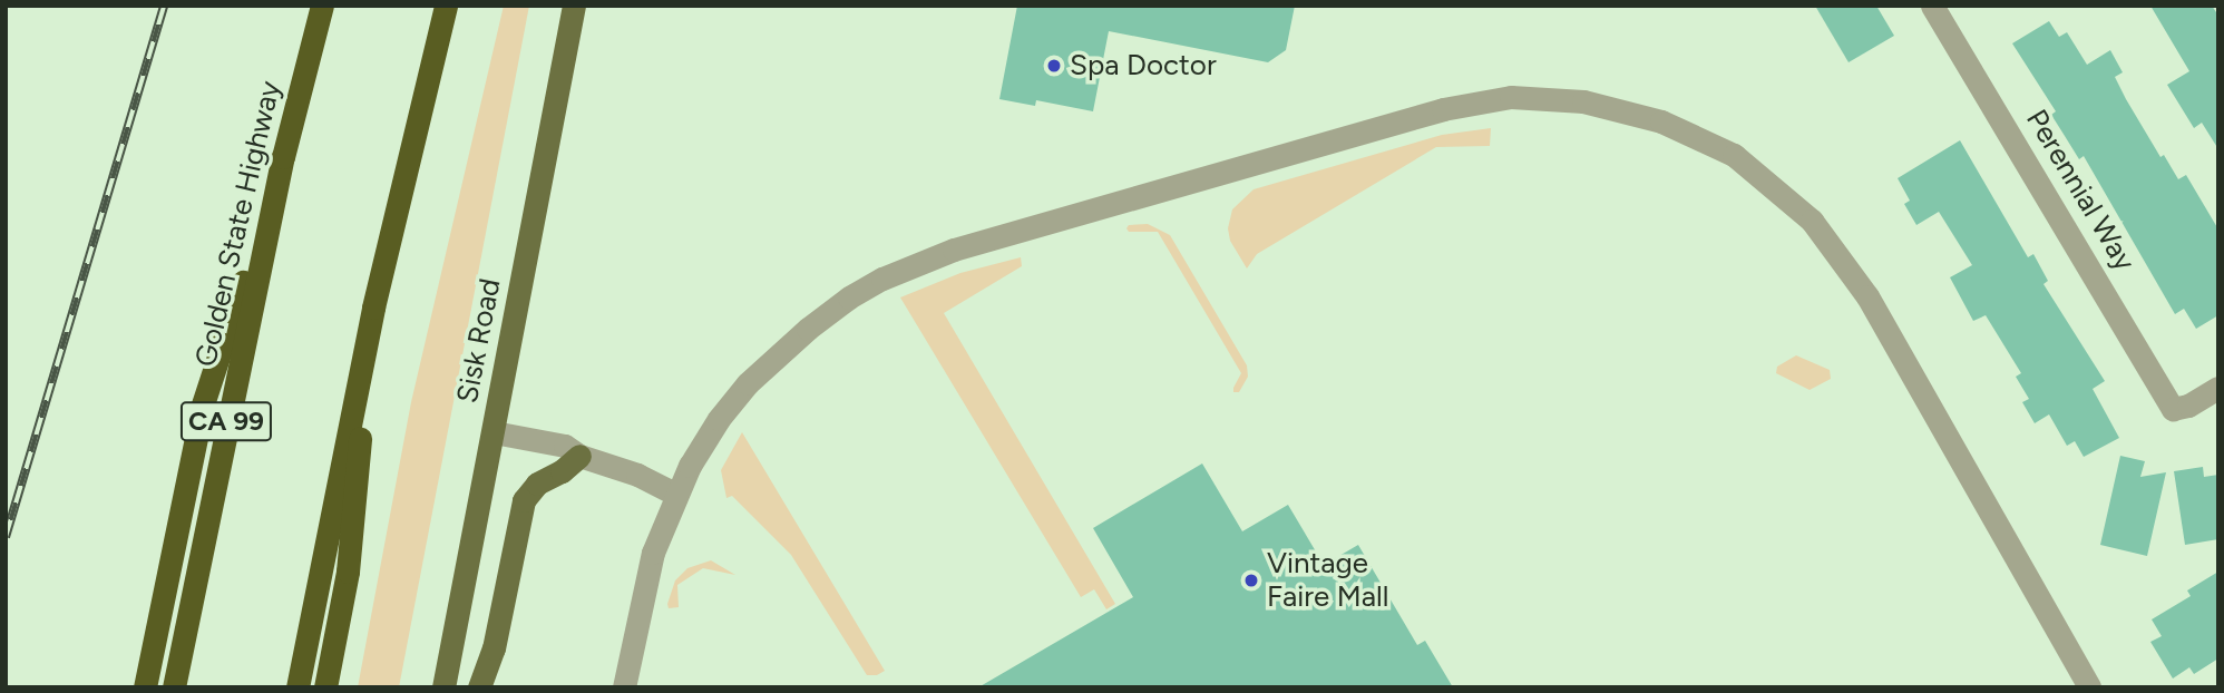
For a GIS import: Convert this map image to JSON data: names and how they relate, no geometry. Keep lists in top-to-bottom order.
{
  "streets": {
    "highway": ["Golden State Highway", "CA 99"],
    "main road": ["Sisk Road"],
    "street": ["Perennial Way"]
  },
  "places": ["Spa Doctor", "Vintage Faire Mall"]
}
